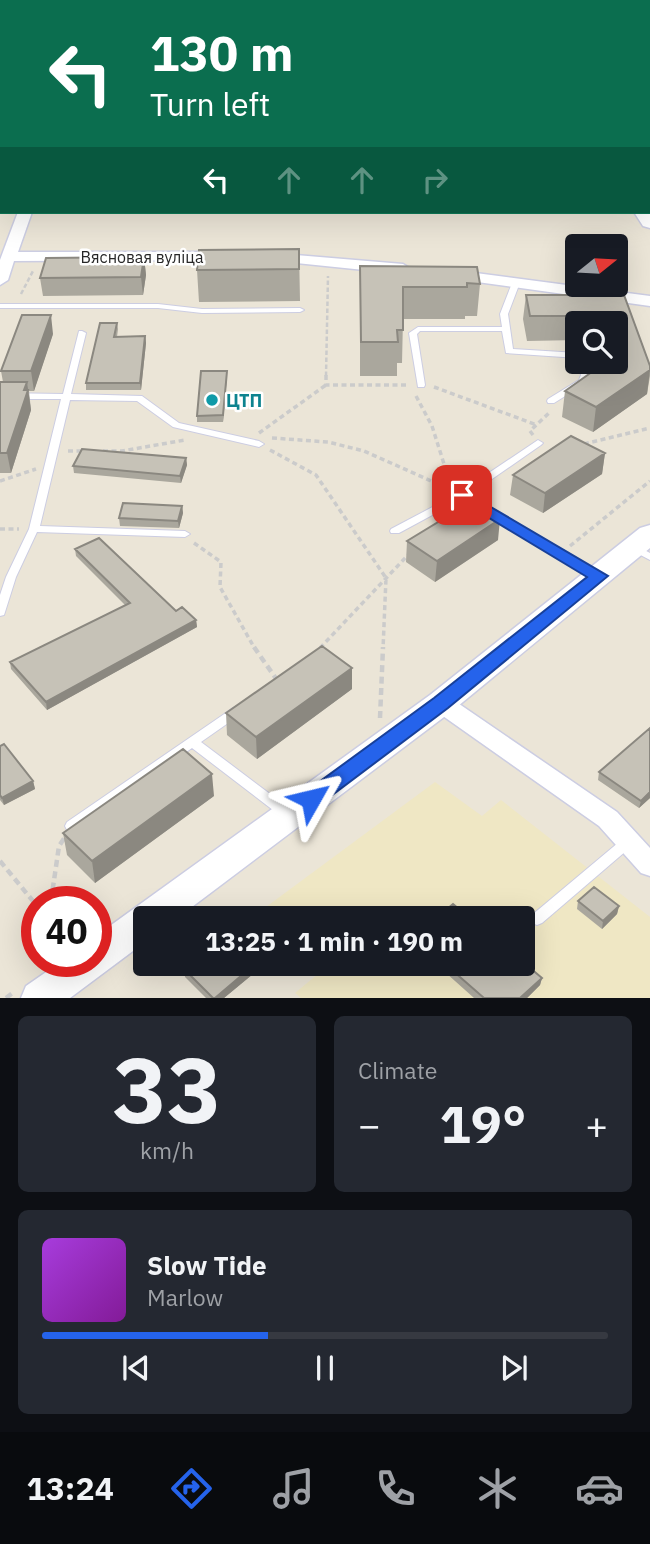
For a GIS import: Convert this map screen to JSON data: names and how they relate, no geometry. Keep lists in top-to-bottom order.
{
  "streets": {
    "street": ["Вясновая вуліца"]
  },
  "places": ["ЦТП"],
  "north": "right",
  "page": {
    "turn": ["130 m", "Turn left"],
    "limit": "40",
    "trip": "13:25 · 1 min · 190 m",
    "tile": [
      ["33", "km/h"],
      "Climate"
    ],
    "heat": ["−", "19°", "+"],
    "song": ["Slow Tide", "Marlow"],
    "tabs": "13:24"
  }
}
